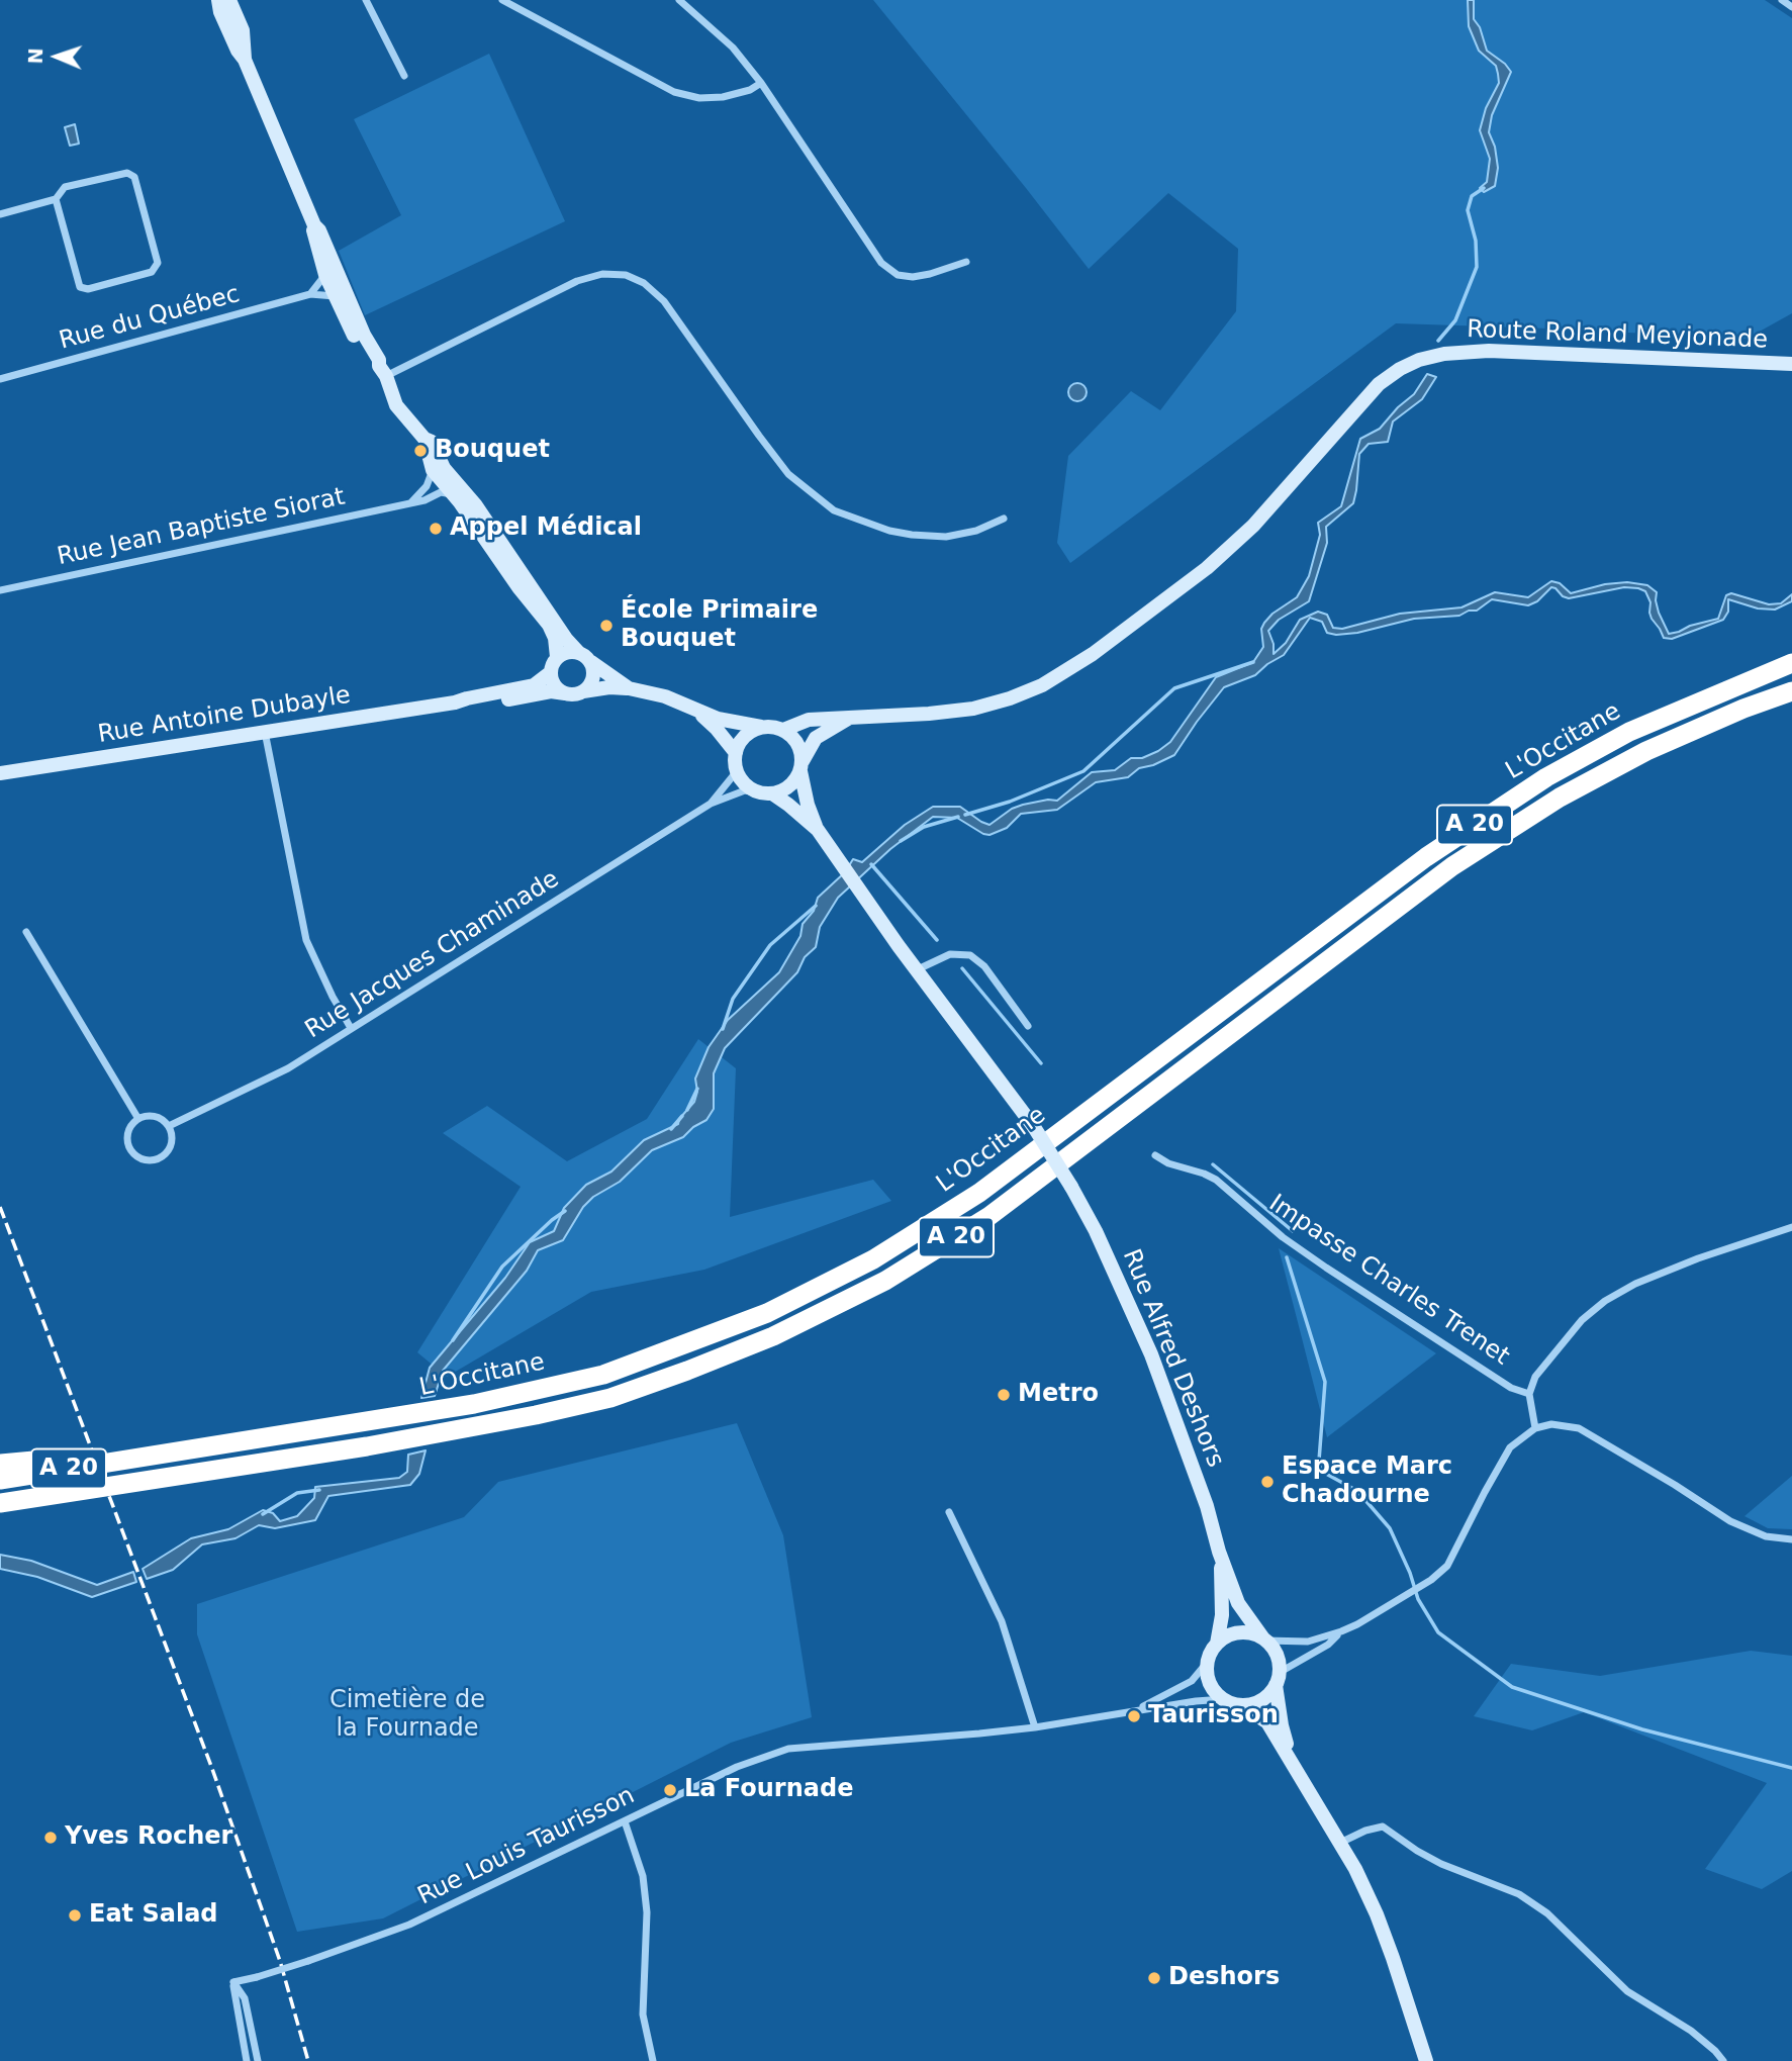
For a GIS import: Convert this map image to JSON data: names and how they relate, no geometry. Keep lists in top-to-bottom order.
{
  "streets": {
    "highway": ["L'Occitane", "A 20"],
    "main road": ["Route Roland Meyjonade", "Rue Antoine Dubayle", "Rue Alfred Deshors"],
    "street": [
      "Rue du Québec",
      "Rue Jean Baptiste Siorat",
      "Rue Jacques Chaminade",
      "Impasse Charles Trenet",
      "Rue Louis Taurisson"
    ]
  },
  "crossings": [
    ["Route Roland Meyjonade", "Rue Jacques Chaminade"]
  ],
  "parks": ["Cimetière de la Fournade"],
  "places": [
    "Bouquet",
    "Appel Médical",
    "École Primaire Bouquet",
    "Metro",
    "Espace Marc Chadourne",
    "Taurisson",
    "La Fournade",
    "Yves Rocher",
    "Eat Salad",
    "Deshors"
  ],
  "north": "left"
}
